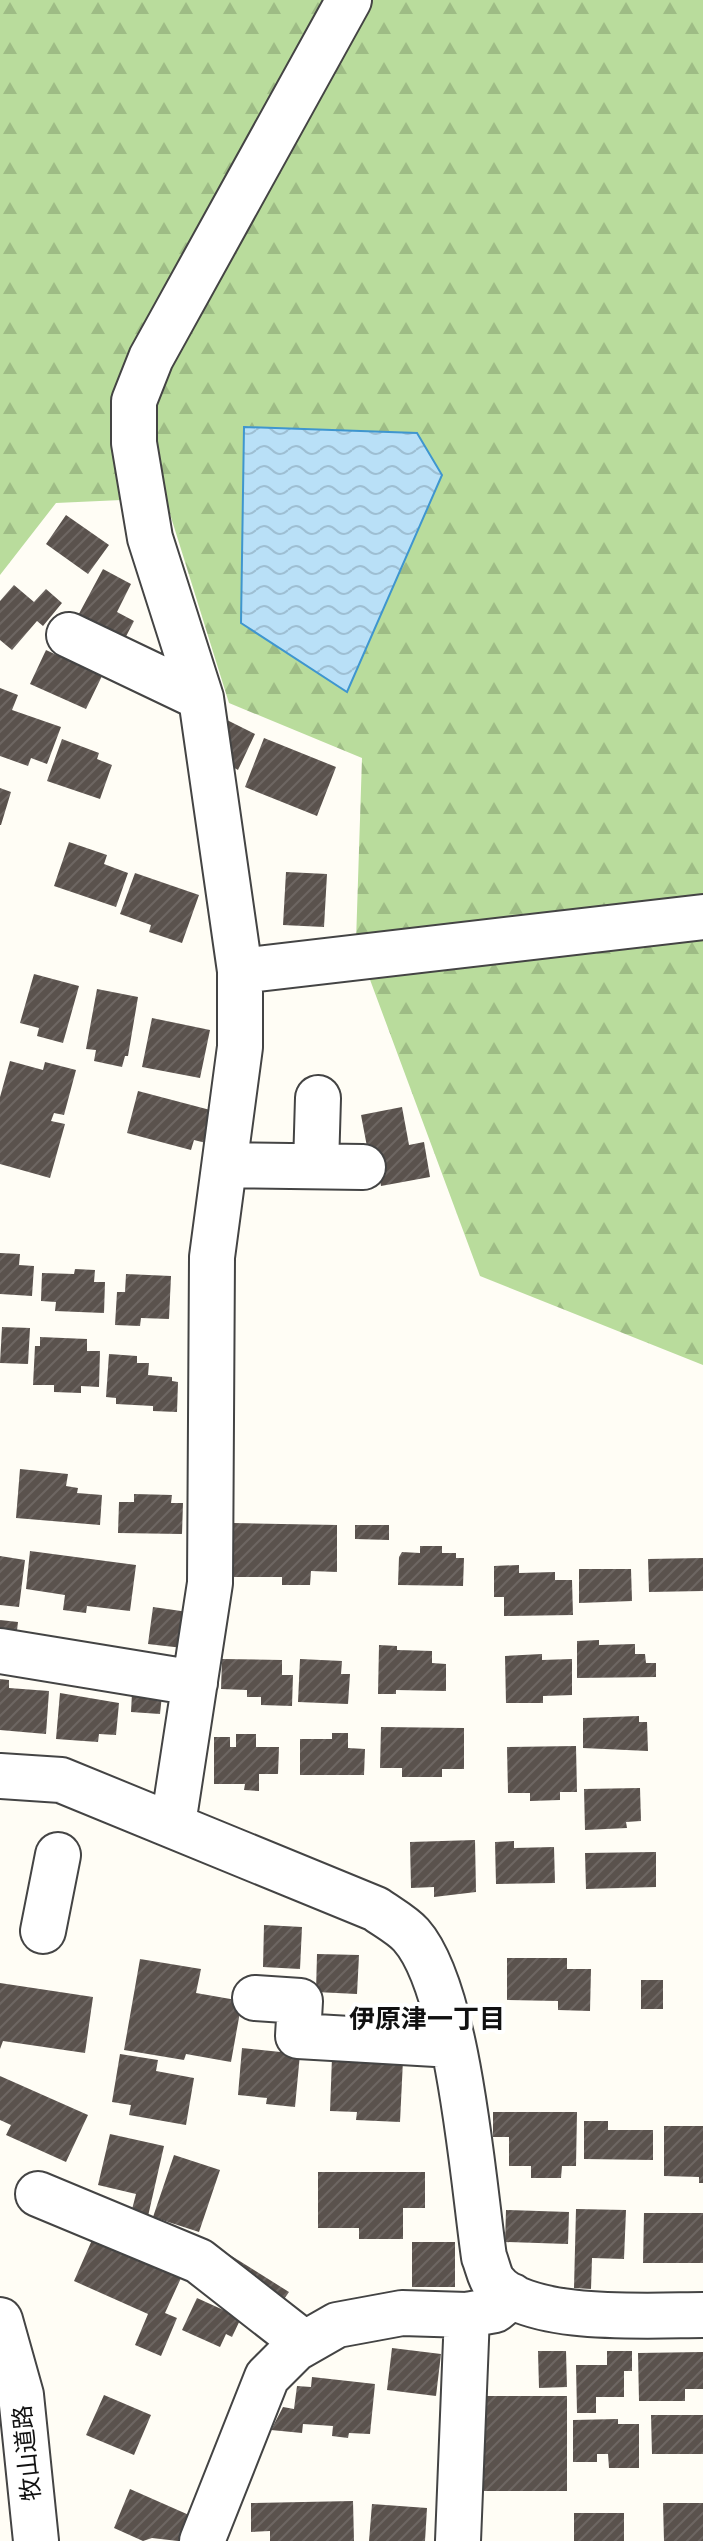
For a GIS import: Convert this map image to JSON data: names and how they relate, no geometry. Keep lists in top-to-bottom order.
{
  "streets": {
    "street": ["牧山道路"]
  },
  "districts": ["伊原津一丁目"]
}
